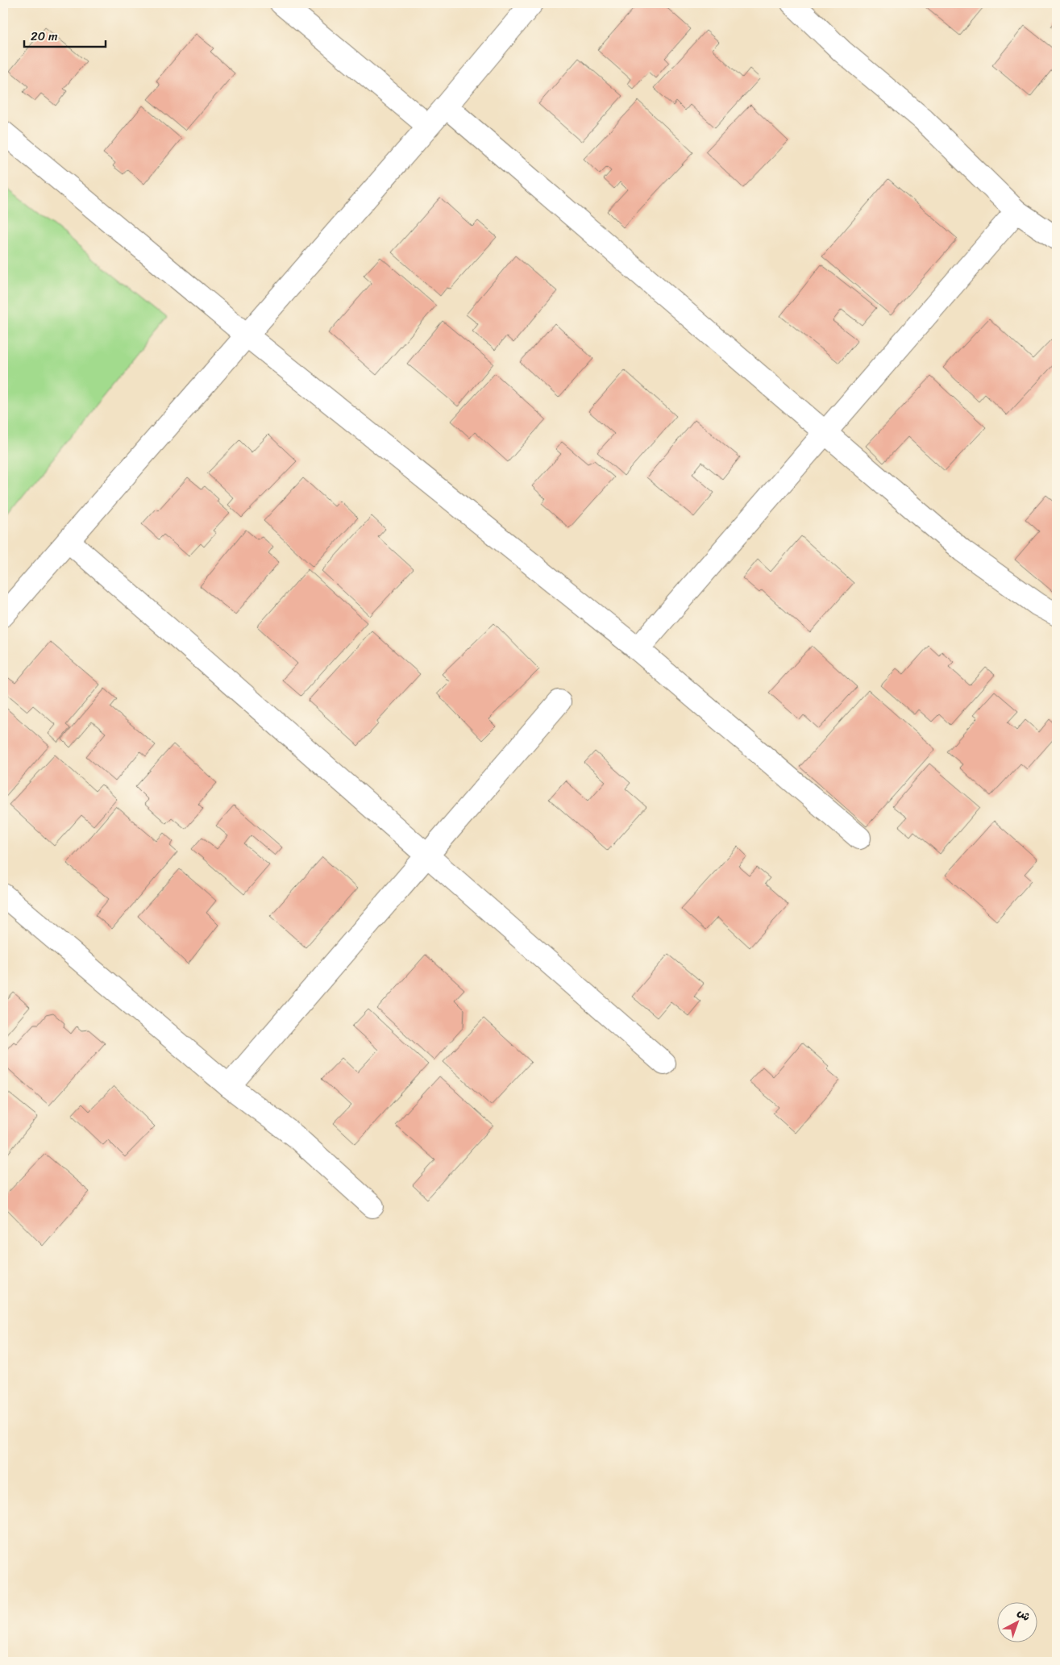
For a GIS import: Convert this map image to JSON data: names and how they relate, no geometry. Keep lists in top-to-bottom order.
{
  "scale_bar": "20 m",
  "north": "top right"
}
